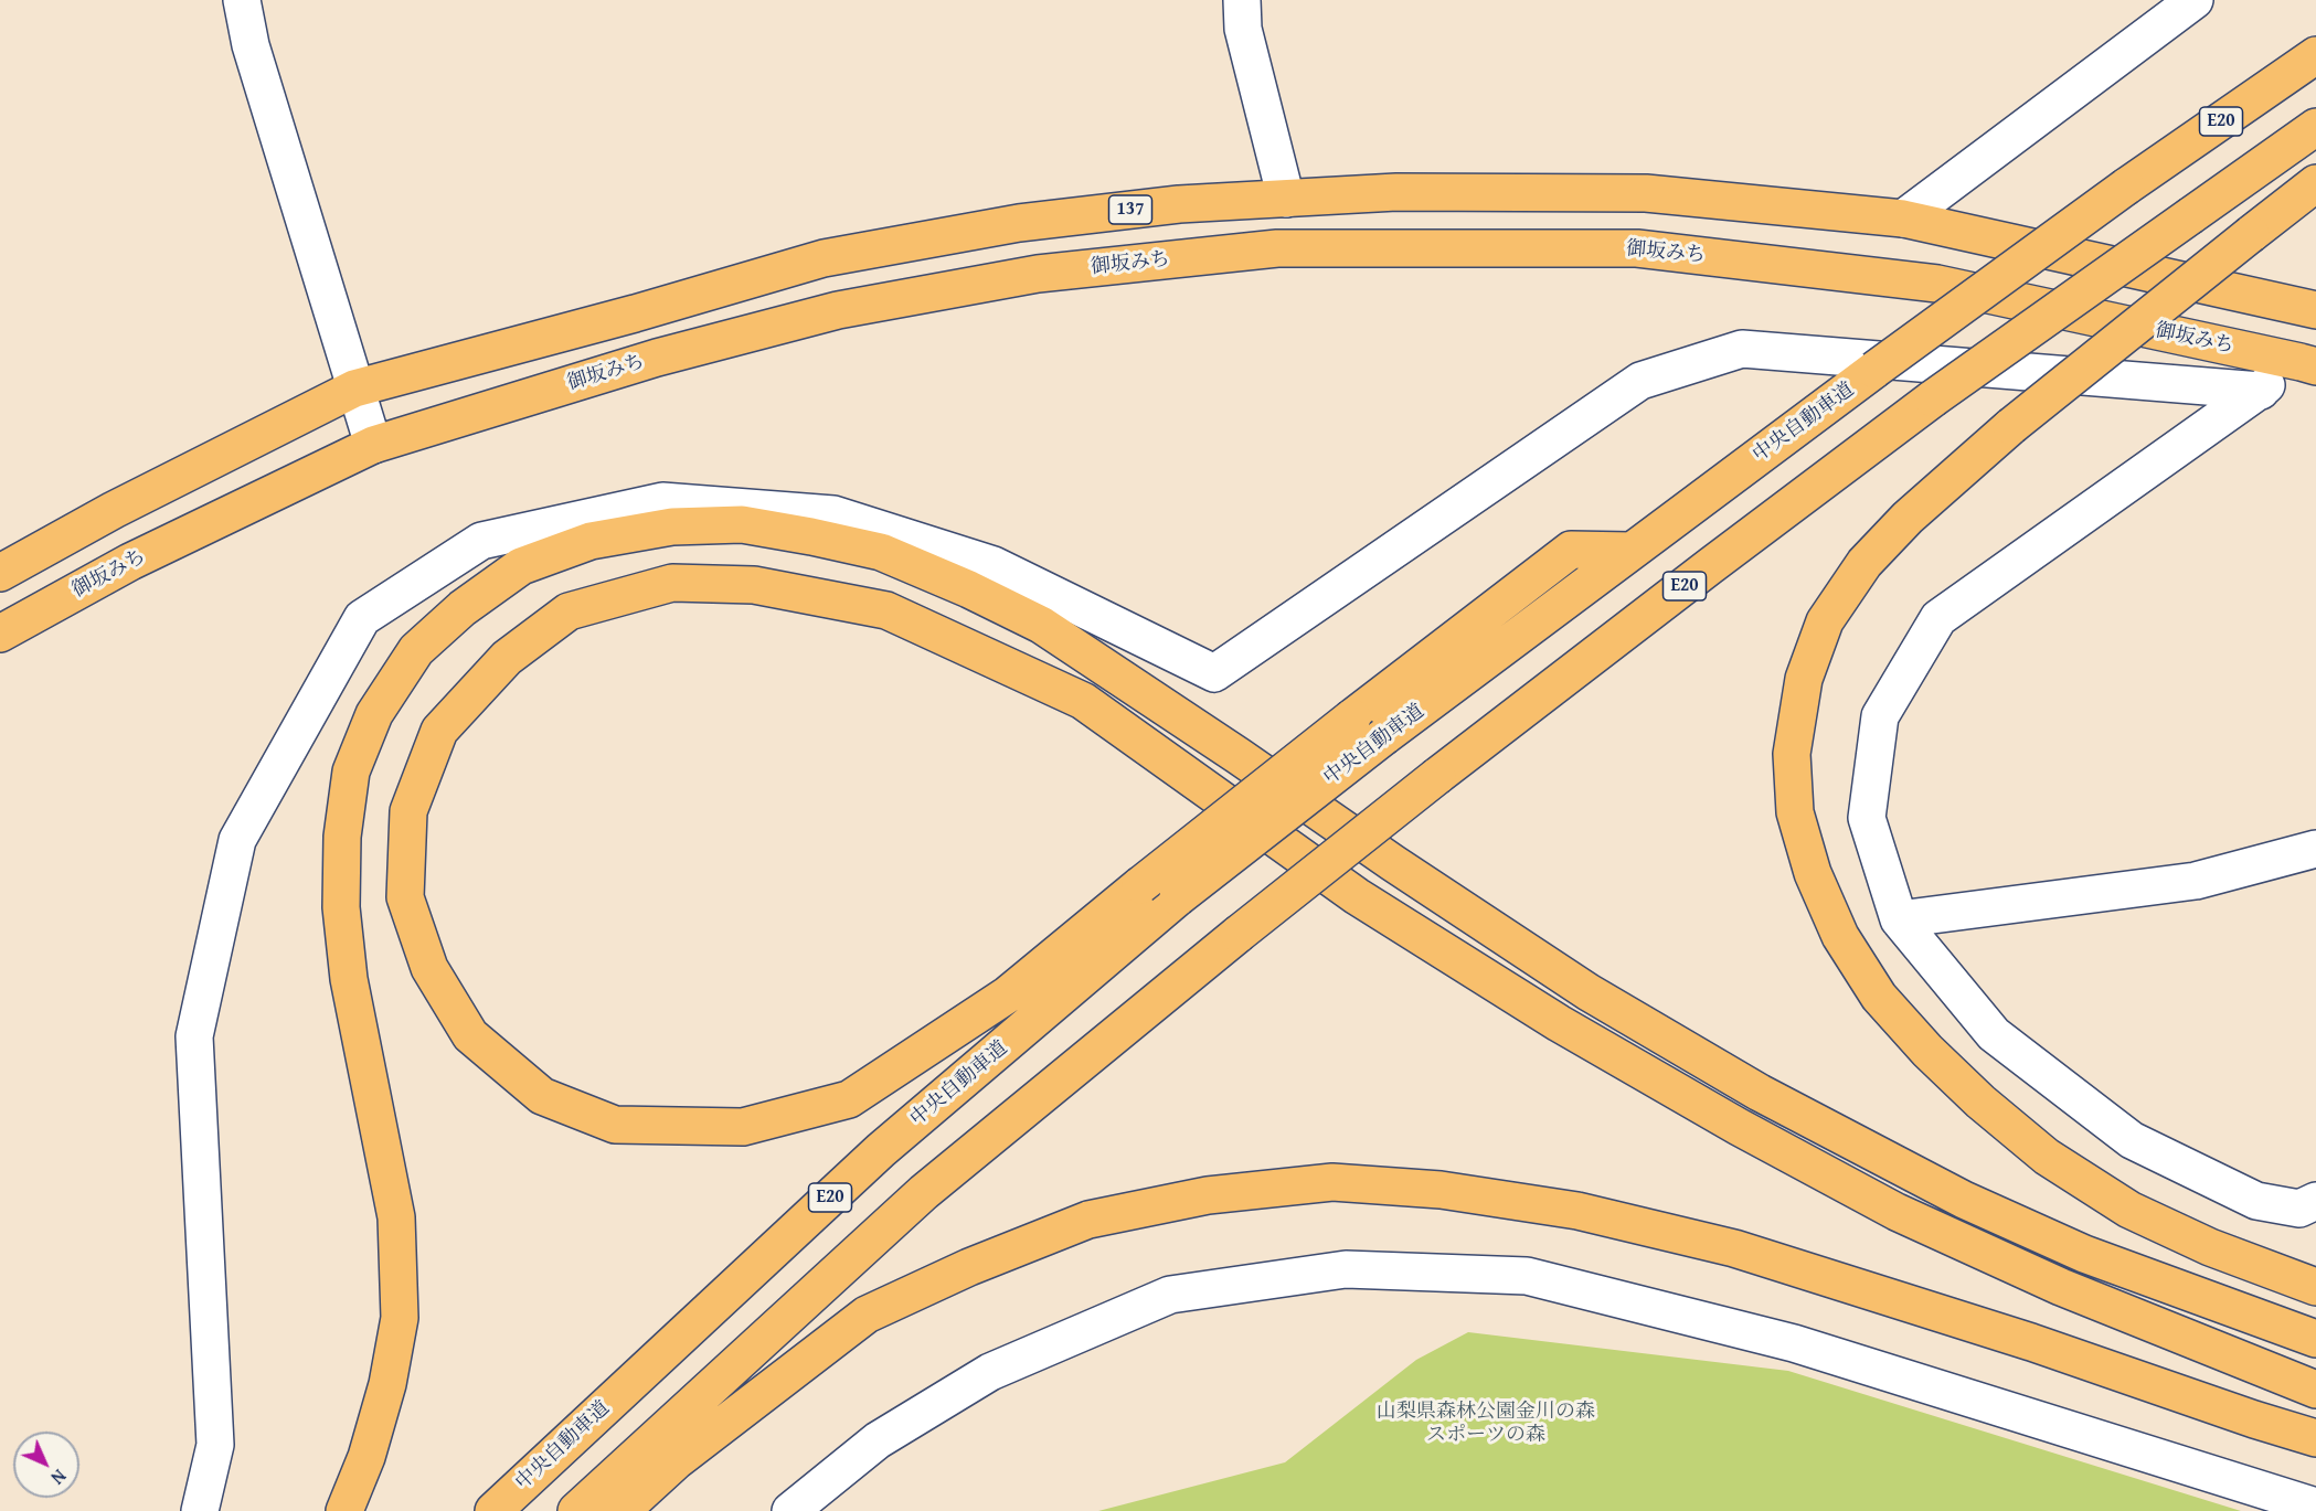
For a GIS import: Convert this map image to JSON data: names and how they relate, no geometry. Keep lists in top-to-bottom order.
{
  "streets": {
    "highway": [
      "E20",
      "137",
      "御坂みち",
      "中央自動車道"
    ]
  },
  "parks": ["山梨県森林公園金川の森 スポーツの森"],
  "north": "bottom right"
}
